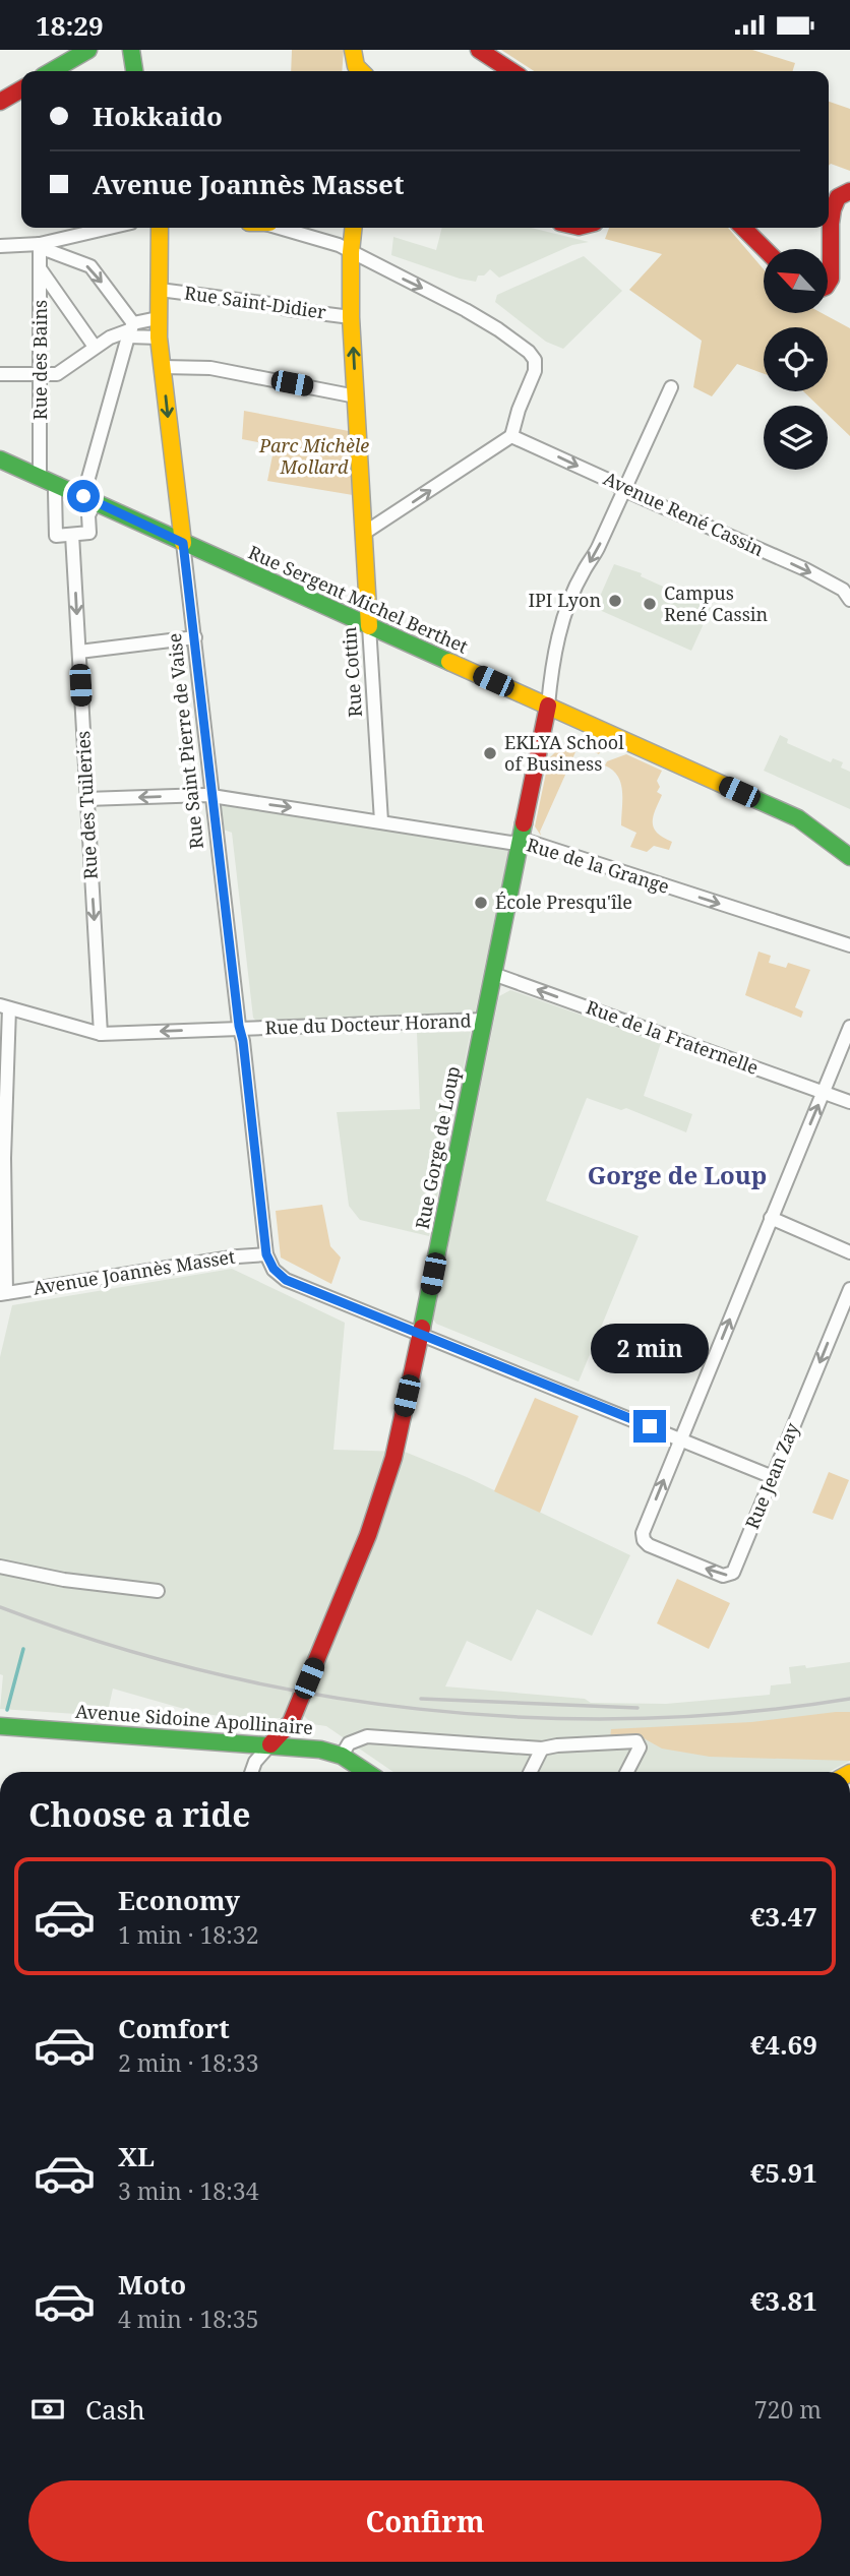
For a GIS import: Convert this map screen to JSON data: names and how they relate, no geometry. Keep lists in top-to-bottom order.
{
  "streets": {
    "main road": [
      "Rue Sergent Michel Berthet",
      "Rue Cottin",
      "Rue Saint Pierre de Vaise",
      "Rue Gorge de Loup",
      "Avenue Sidoine Apollinaire"
    ],
    "street": [
      "Rue Saint-Didier",
      "Rue des Bains",
      "Avenue René Cassin",
      "Rue des Tuileries",
      "Rue de la Grange",
      "Rue du Docteur Horand",
      "Rue de la Fraternelle",
      "Avenue Joannès Masset",
      "Rue Jean Zay"
    ]
  },
  "crossings": [
    ["Rue Saint-Didier", "Rue Cottin"],
    ["Rue Saint-Didier", "Rue Saint Pierre de Vaise"],
    ["Rue des Bains", "Rue Sergent Michel Berthet"],
    ["Rue Sergent Michel Berthet", "Rue Cottin"],
    ["Rue Sergent Michel Berthet", "Rue Saint Pierre de Vaise"],
    ["Rue Sergent Michel Berthet", "Rue Gorge de Loup"],
    ["Rue Cottin", "Rue de la Grange"],
    ["Rue Saint Pierre de Vaise", "Rue de la Grange"],
    ["Rue Saint Pierre de Vaise", "Rue du Docteur Horand"],
    ["Rue Saint Pierre de Vaise", "Avenue Joannès Masset"],
    ["Rue des Tuileries", "Rue de la Grange"],
    ["Rue des Tuileries", "Rue du Docteur Horand"],
    ["Rue de la Grange", "Rue Gorge de Loup"],
    ["Rue du Docteur Horand", "Rue Gorge de Loup"],
    ["Rue de la Fraternelle", "Rue Gorge de Loup"],
    ["Rue Gorge de Loup", "Avenue Sidoine Apollinaire"]
  ],
  "one_way": ["Avenue René Cassin", "Rue des Tuileries", "Rue de la Fraternelle"],
  "districts": ["Gorge de Loup"],
  "parks": ["Parc Michèle Mollard"],
  "places": [
    "IPI Lyon",
    "Campus René Cassin",
    "EKLYA School of Business",
    "École Presqu'île"
  ],
  "north": "top left",
  "page": {
    "status": "18:29",
    "banner": ["Hokkaido", "Avenue Joannès Masset"],
    "bubble": "2 min",
    "heading": "Choose a ride",
    "list": [
      {
        "name": "Economy",
        "note": "1 min · 18:32",
        "value": "€3.47"
      },
      {
        "name": "Comfort",
        "note": "2 min · 18:33",
        "value": "€4.69"
      },
      {
        "name": "XL",
        "note": "3 min · 18:34",
        "value": "€5.91"
      },
      {
        "name": "Moto",
        "note": "4 min · 18:35",
        "value": "€3.81"
      }
    ],
    "pay": ["Cash", "720 m"],
    "buttons": "Confirm"
  }
}
